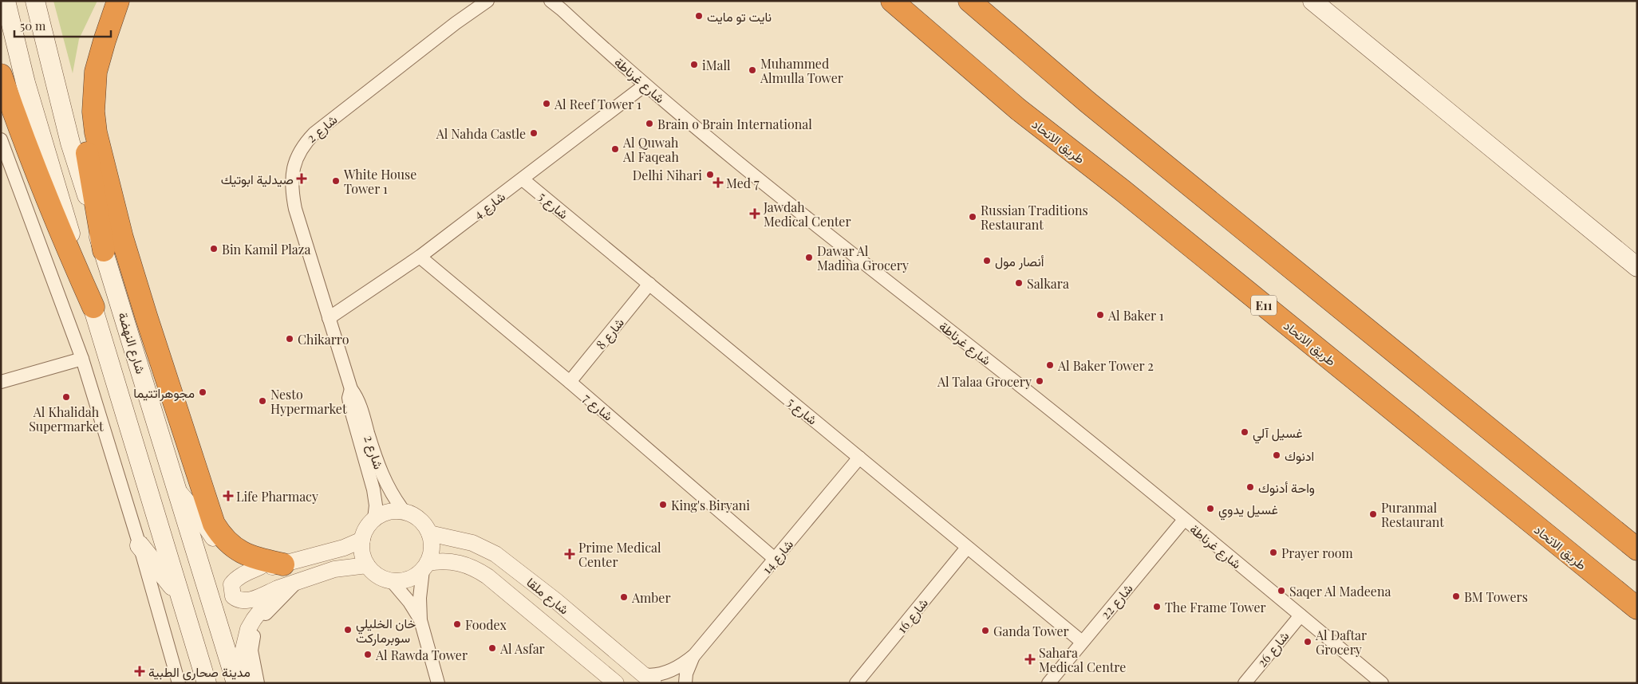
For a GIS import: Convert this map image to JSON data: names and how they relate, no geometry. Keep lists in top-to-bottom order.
{
  "streets": {
    "highway": ["طريق الاتحاد", "E11"],
    "main road": ["شارع النهضة"],
    "street": [
      "شارع غرناطة",
      "شارع 2",
      "شارع 4",
      "شارع 5",
      "شارع 8",
      "شارع 7",
      "شارع 14",
      "شارع ملقا",
      "شارع 22",
      "شارع 16",
      "شارع 26"
    ]
  },
  "crossings": [
    ["شارع غرناطة", "شارع 4"],
    ["شارع غرناطة", "شارع 22"],
    ["شارع غرناطة", "شارع 26"],
    ["شارع 2", "شارع 4"],
    ["شارع 2", "شارع ملقا"],
    ["شارع 4", "شارع 5"],
    ["شارع 4", "شارع 7"],
    ["شارع 5", "شارع 8"],
    ["شارع 5", "شارع 14"],
    ["شارع 5", "شارع 22"],
    ["شارع 5", "شارع 16"],
    ["شارع 8", "شارع 7"],
    ["شارع 7", "شارع 14"],
    ["شارع 14", "شارع ملقا"]
  ],
  "places": {
    "other": [
      "نايت تو مايت",
      "iMall",
      "Muhammed Almulla Tower",
      "Al Reef Tower 1",
      "Brain o Brain International",
      "Al Nahda Castle",
      "Al Quwah Al Faqeah",
      "Delhi Nihari",
      "White House Tower 1",
      "Russian Traditions Restaurant",
      "Bin Kamil Plaza",
      "Dawar Al Madina Grocery",
      "أنصار مول",
      "Salkara",
      "Al Baker 1",
      "Chikarro",
      "Al Baker Tower 2",
      "Al Talaa Grocery",
      "مجوهراتتيما",
      "Al Khalidah Supermarket",
      "Nesto Hypermarket",
      "غسيل آلي",
      "ادنوك",
      "واحة أدنوك",
      "King's Biryani",
      "غسيل يدوي",
      "Puranmal Restaurant",
      "Prayer room",
      "Saqer Al Madeena",
      "BM Towers",
      "Amber",
      "The Frame Tower",
      "Foodex",
      "خان الخليلي سوبرماركت",
      "Ganda Tower",
      "Al Daftar Grocery",
      "Al Asfar",
      "Al Rawda Tower"
    ],
    "health": [
      "صيدلية ابوتيك",
      "Med 7",
      "Jawdah Medical Center",
      "Life Pharmacy",
      "Prime Medical Center",
      "Sahara Medical Centre",
      "مدينة صحارى الطبية"
    ]
  },
  "scale_bar": "50 m"
}
